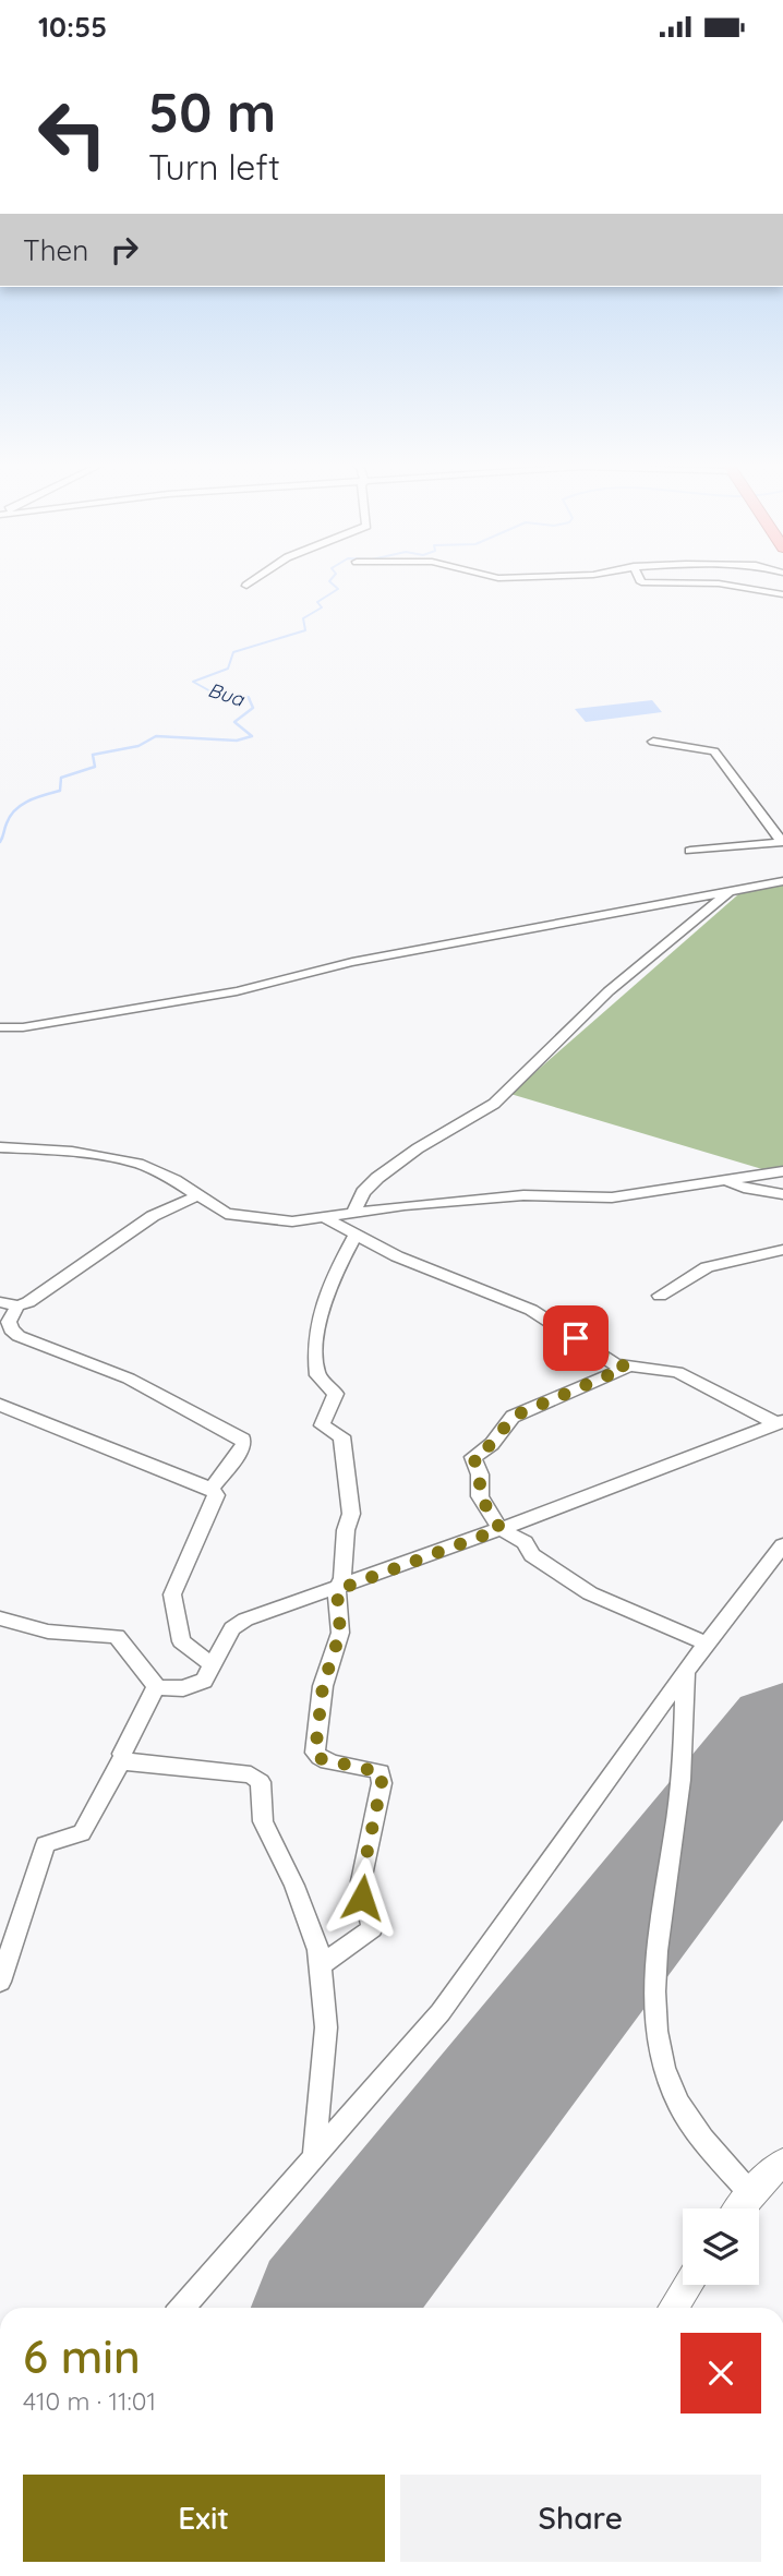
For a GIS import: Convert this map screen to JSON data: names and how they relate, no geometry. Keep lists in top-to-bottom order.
{
  "water": ["Bua"],
  "page": {
    "status": "10:55",
    "turn": ["50 m", "Turn left"],
    "then": "Then",
    "heading": ["6 min", "410 m · 11:01"],
    "buttons": ["Exit", "Share"]
  }
}
